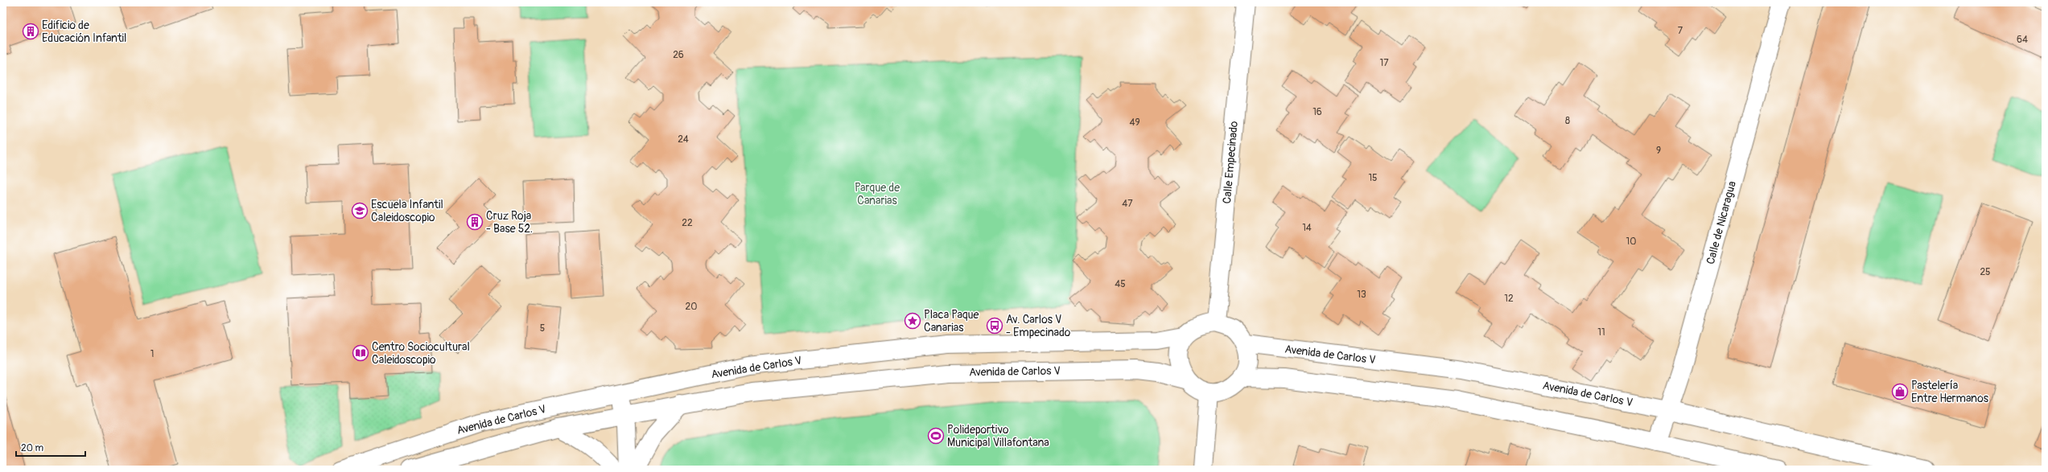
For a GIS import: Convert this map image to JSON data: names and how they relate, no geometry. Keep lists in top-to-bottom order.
{
  "streets": {
    "street": ["Calle Empecinado", "Calle de Nicaragua", "Avenida de Carlos V"]
  },
  "crossings": [
    ["Calle Empecinado", "Avenida de Carlos V"],
    ["Calle de Nicaragua", "Avenida de Carlos V"]
  ],
  "parks": ["Parque de Canarias"],
  "places": {
    "building": ["Edificio de Educación Infantil", "Cruz Roja - Base 52."],
    "school or university": ["Escuela Infantil Caleidoscopio"],
    "place": ["Placa Paque Canarias"],
    "bus stop": ["Av. Carlos V - Empecinado"],
    "library": ["Centro Sociocultural Caleidoscopio"],
    "shop": ["Pastelería Entre Hermanos"],
    "sports": ["Polideportivo Municipal Villafontana"]
  },
  "house_numbers": [
    "7",
    "64",
    "26",
    "17",
    "16",
    "8",
    "49",
    "24",
    "9",
    "15",
    "47",
    "22",
    "14",
    "10",
    "25",
    "45",
    "13",
    "12",
    "20",
    "5",
    "11",
    "1"
  ],
  "scale_bar": "20 m"
}
